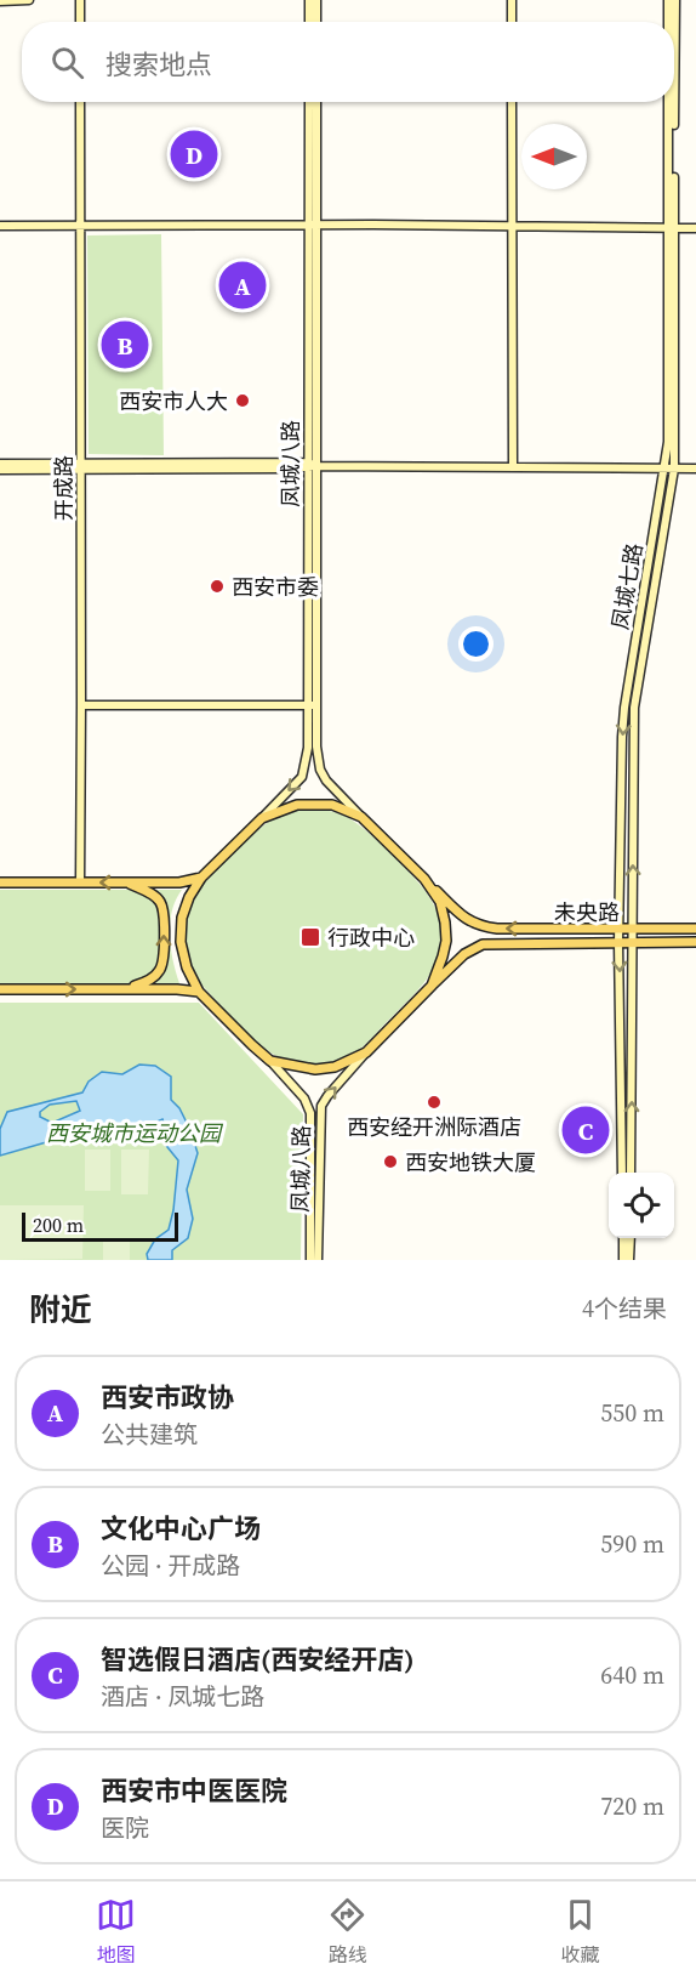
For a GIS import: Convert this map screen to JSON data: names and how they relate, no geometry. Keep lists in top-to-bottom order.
{
  "streets": {
    "main road": ["未央路"],
    "street": ["凤城八路", "开成路", "凤城七路"]
  },
  "crossings": [
    ["凤城八路", "未央路"],
    ["凤城七路", "未央路"]
  ],
  "one_way": ["未央路"],
  "parks": ["西安城市运动公园"],
  "places": {
    "other": [
      "西安市人大",
      "西安市委",
      "西安经开洲际酒店",
      "西安地铁大厦"
    ],
    "transit": ["行政中心"]
  },
  "scale_bar": "200 m",
  "north": "left",
  "page": {
    "search": "搜索地点",
    "pins": [
      "D",
      "A",
      "B",
      "C"
    ],
    "scale": "200 m",
    "heading": ["附近", "4个结果"],
    "list": [
      {
        "mark": "A",
        "name": "西安市政协",
        "note": "公共建筑",
        "value": "550 m"
      },
      {
        "mark": "B",
        "name": "文化中心广场",
        "note": "公园 · 开成路",
        "value": "590 m"
      },
      {
        "mark": "C",
        "name": "智选假日酒店(西安经开店)",
        "note": "酒店 · 凤城七路",
        "value": "640 m"
      },
      {
        "mark": "D",
        "name": "西安市中医医院",
        "note": "医院",
        "value": "720 m"
      }
    ],
    "nav": ["地图", "路线", "收藏"]
  }
}
